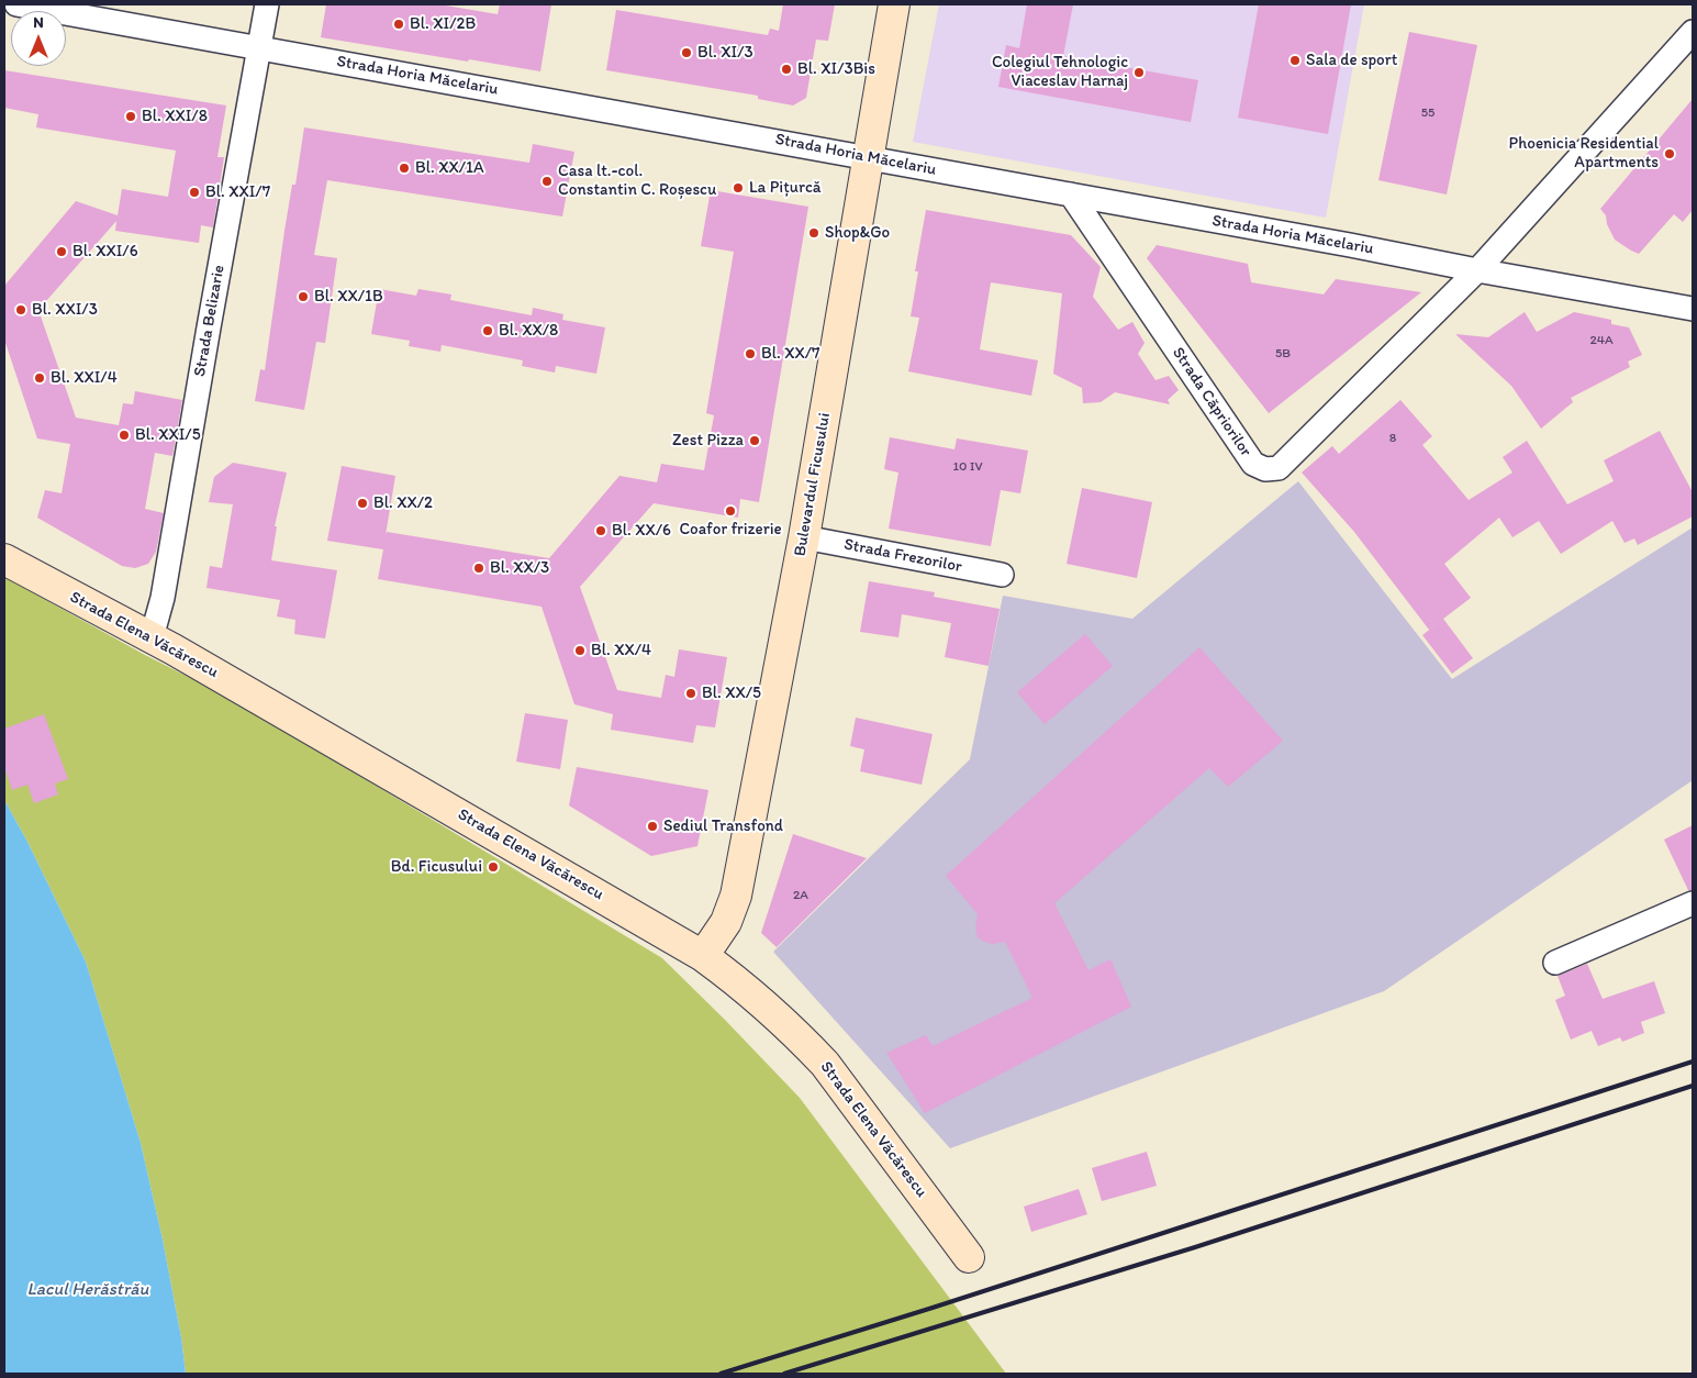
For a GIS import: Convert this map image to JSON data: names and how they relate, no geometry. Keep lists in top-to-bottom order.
{
  "streets": {
    "street": [
      "Strada Horia Măcelariu",
      "Strada Belizarie",
      "Strada Căpriorilor",
      "Bulevardul Ficusului",
      "Strada Frezorilor",
      "Strada Elena Văcărescu"
    ]
  },
  "crossings": [
    ["Strada Horia Măcelariu", "Strada Belizarie"],
    ["Strada Horia Măcelariu", "Strada Căpriorilor"],
    ["Strada Horia Măcelariu", "Bulevardul Ficusului"],
    ["Strada Belizarie", "Strada Elena Văcărescu"],
    ["Bulevardul Ficusului", "Strada Frezorilor"],
    ["Bulevardul Ficusului", "Strada Elena Văcărescu"]
  ],
  "water": ["Lacul Herăstrău"],
  "places": [
    "Bl. XI/2B",
    "Bl. XI/3",
    "Sala de sport",
    "Bl. XI/3Bis",
    "Colegiul Tehnologic Viaceslav Harnaj",
    "Bl. XXI/8",
    "Phoenicia Residential Apartments",
    "Bl. XX/1A",
    "Casa lt.-col. Constantin C. Roșescu",
    "La Pițurcă",
    "Bl. XXI/7",
    "Shop&Go",
    "Bl. XXI/6",
    "Bl. XX/1B",
    "Bl. XXI/3",
    "Bl. XX/8",
    "Bl. XX/7",
    "Bl. XXI/4",
    "Bl. XXI/5",
    "Zest Pizza",
    "Bl. XX/2",
    "Coafor frizerie",
    "Bl. XX/6",
    "Bl. XX/3",
    "Bl. XX/4",
    "Bl. XX/5",
    "Sediul Transfond",
    "Bd. Ficusului"
  ],
  "house_numbers": [
    "55",
    "24A",
    "5B",
    "8",
    "10 IV",
    "2A"
  ],
  "north": "top"
}
